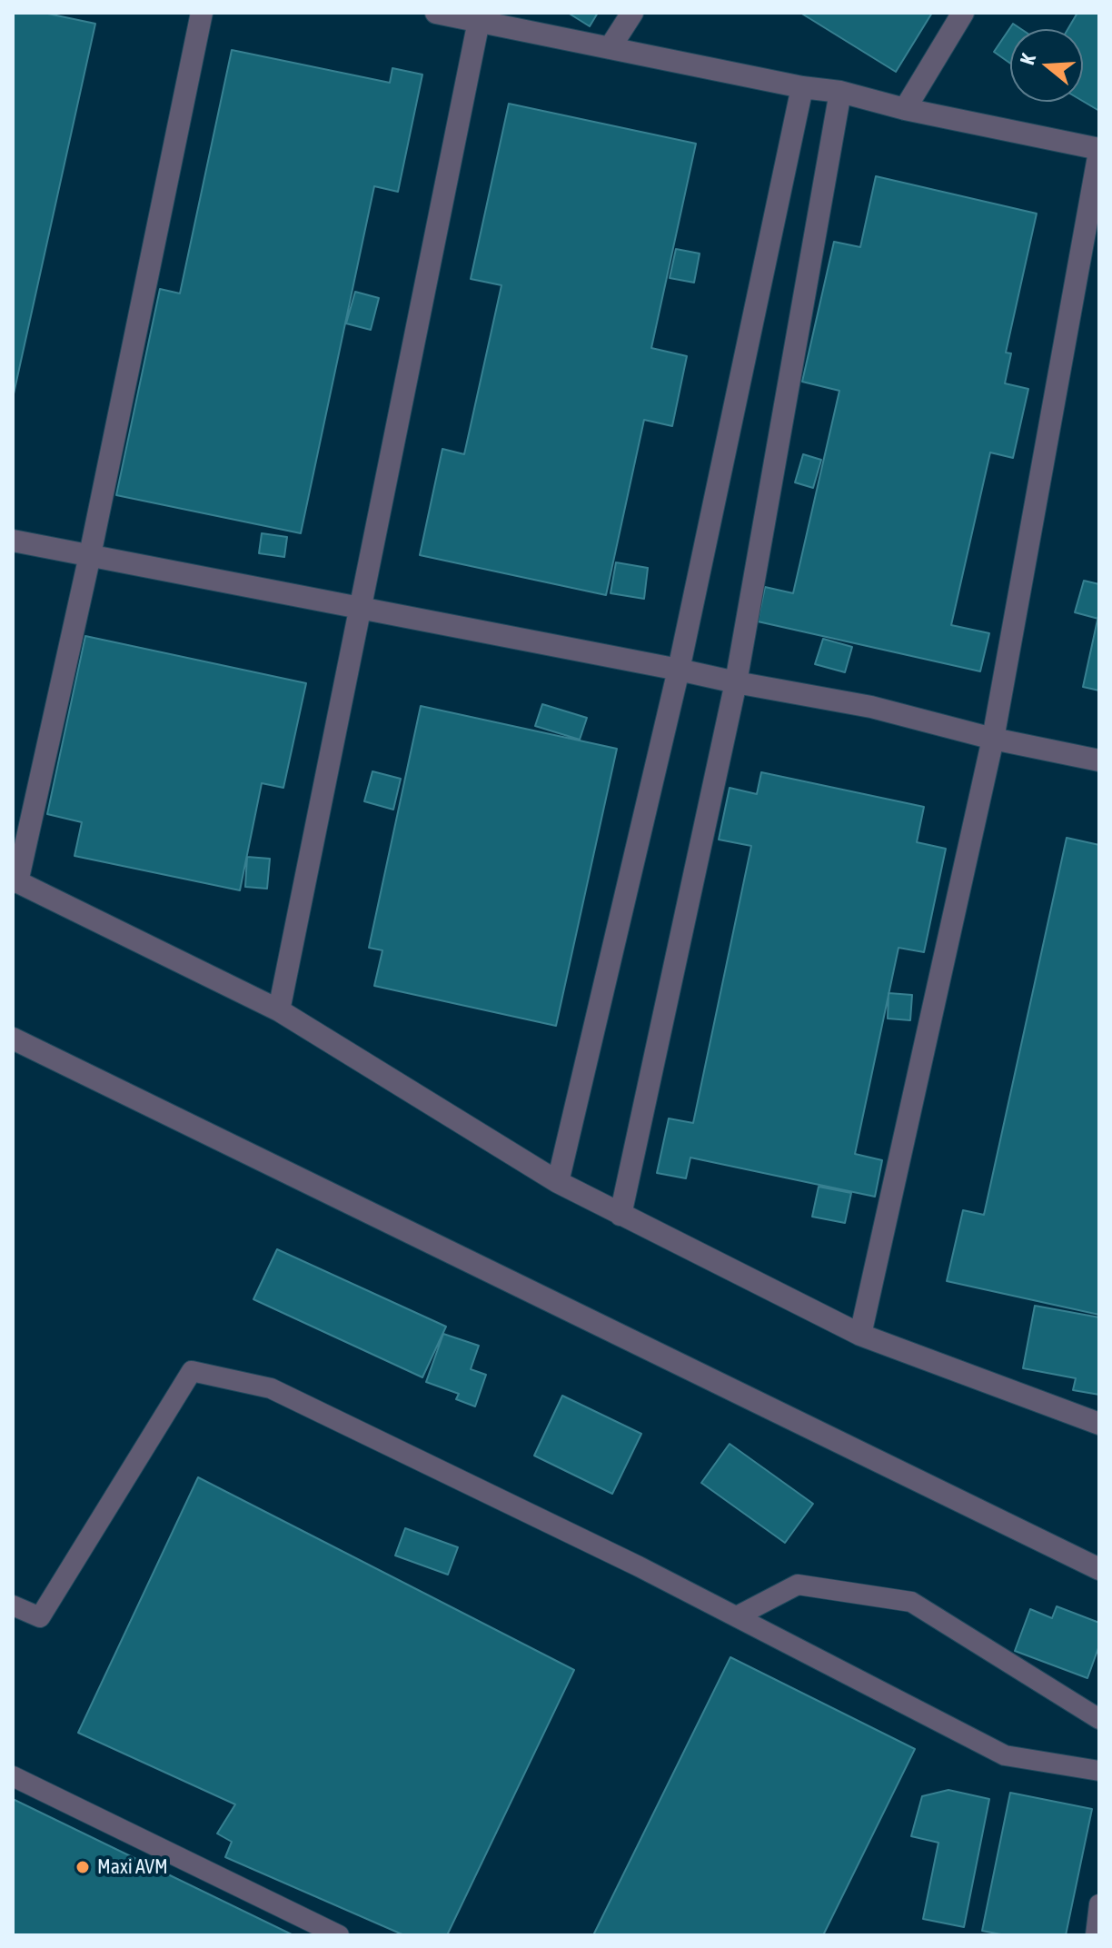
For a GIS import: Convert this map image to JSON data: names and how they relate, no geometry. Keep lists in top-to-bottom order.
{
  "places": ["Maxi AVM"],
  "north": "left"
}
